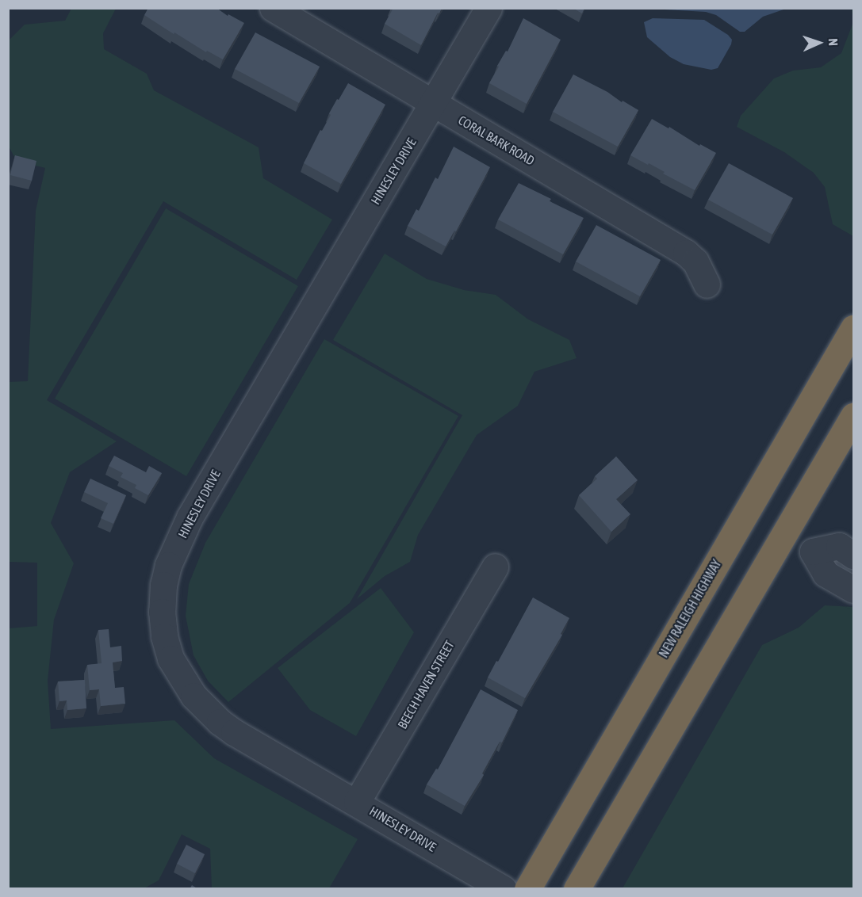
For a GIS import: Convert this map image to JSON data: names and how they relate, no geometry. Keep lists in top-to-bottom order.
{
  "streets": {
    "highway": ["NEW RALEIGH HIGHWAY"],
    "street": ["CORAL BARK ROAD", "HINESLEY DRIVE", "BEECH HAVEN STREET"]
  },
  "crossings": [
    ["CORAL BARK ROAD", "HINESLEY DRIVE"],
    ["HINESLEY DRIVE", "BEECH HAVEN STREET"]
  ],
  "north": "right"
}
